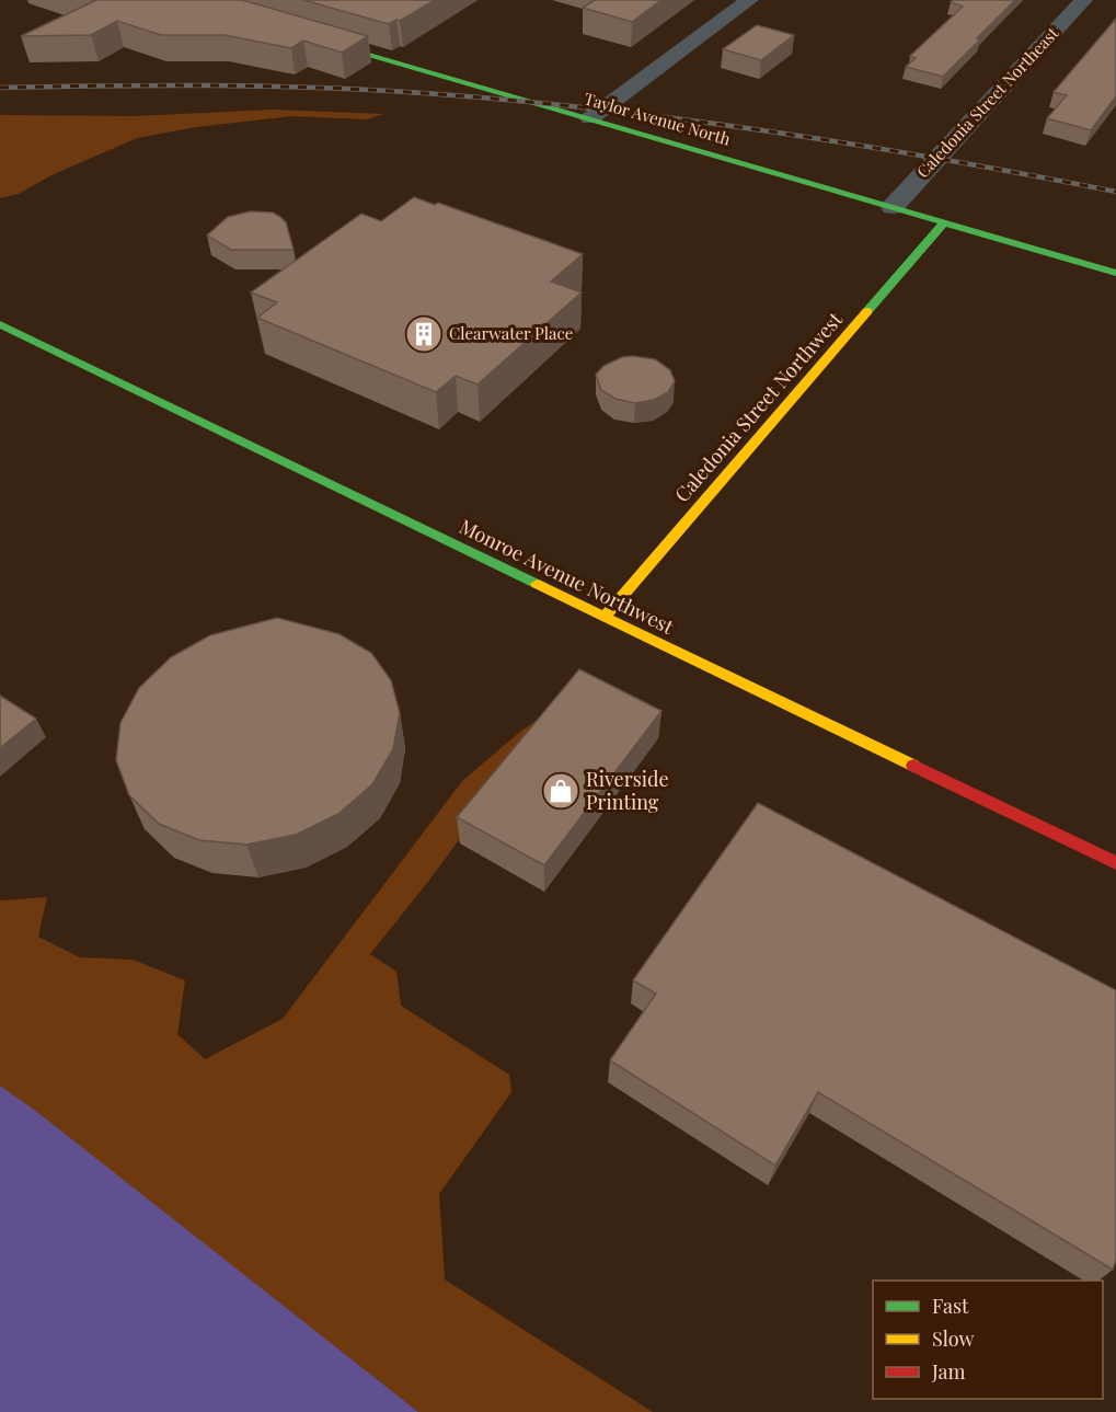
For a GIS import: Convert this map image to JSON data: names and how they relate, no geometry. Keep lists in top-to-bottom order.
{
  "streets": {
    "street": [
      "Caledonia Street Northeast",
      "Taylor Avenue North",
      "Caledonia Street Northwest",
      "Monroe Avenue Northwest"
    ]
  },
  "crossings": [
    ["Caledonia Street Northeast", "Taylor Avenue North"],
    ["Taylor Avenue North", "Caledonia Street Northwest"],
    ["Caledonia Street Northwest", "Monroe Avenue Northwest"]
  ],
  "places": {
    "building": ["Clearwater Place"],
    "shop": ["Riverside Printing"]
  },
  "legend": ["Fast", "Slow", "Jam"]
}
